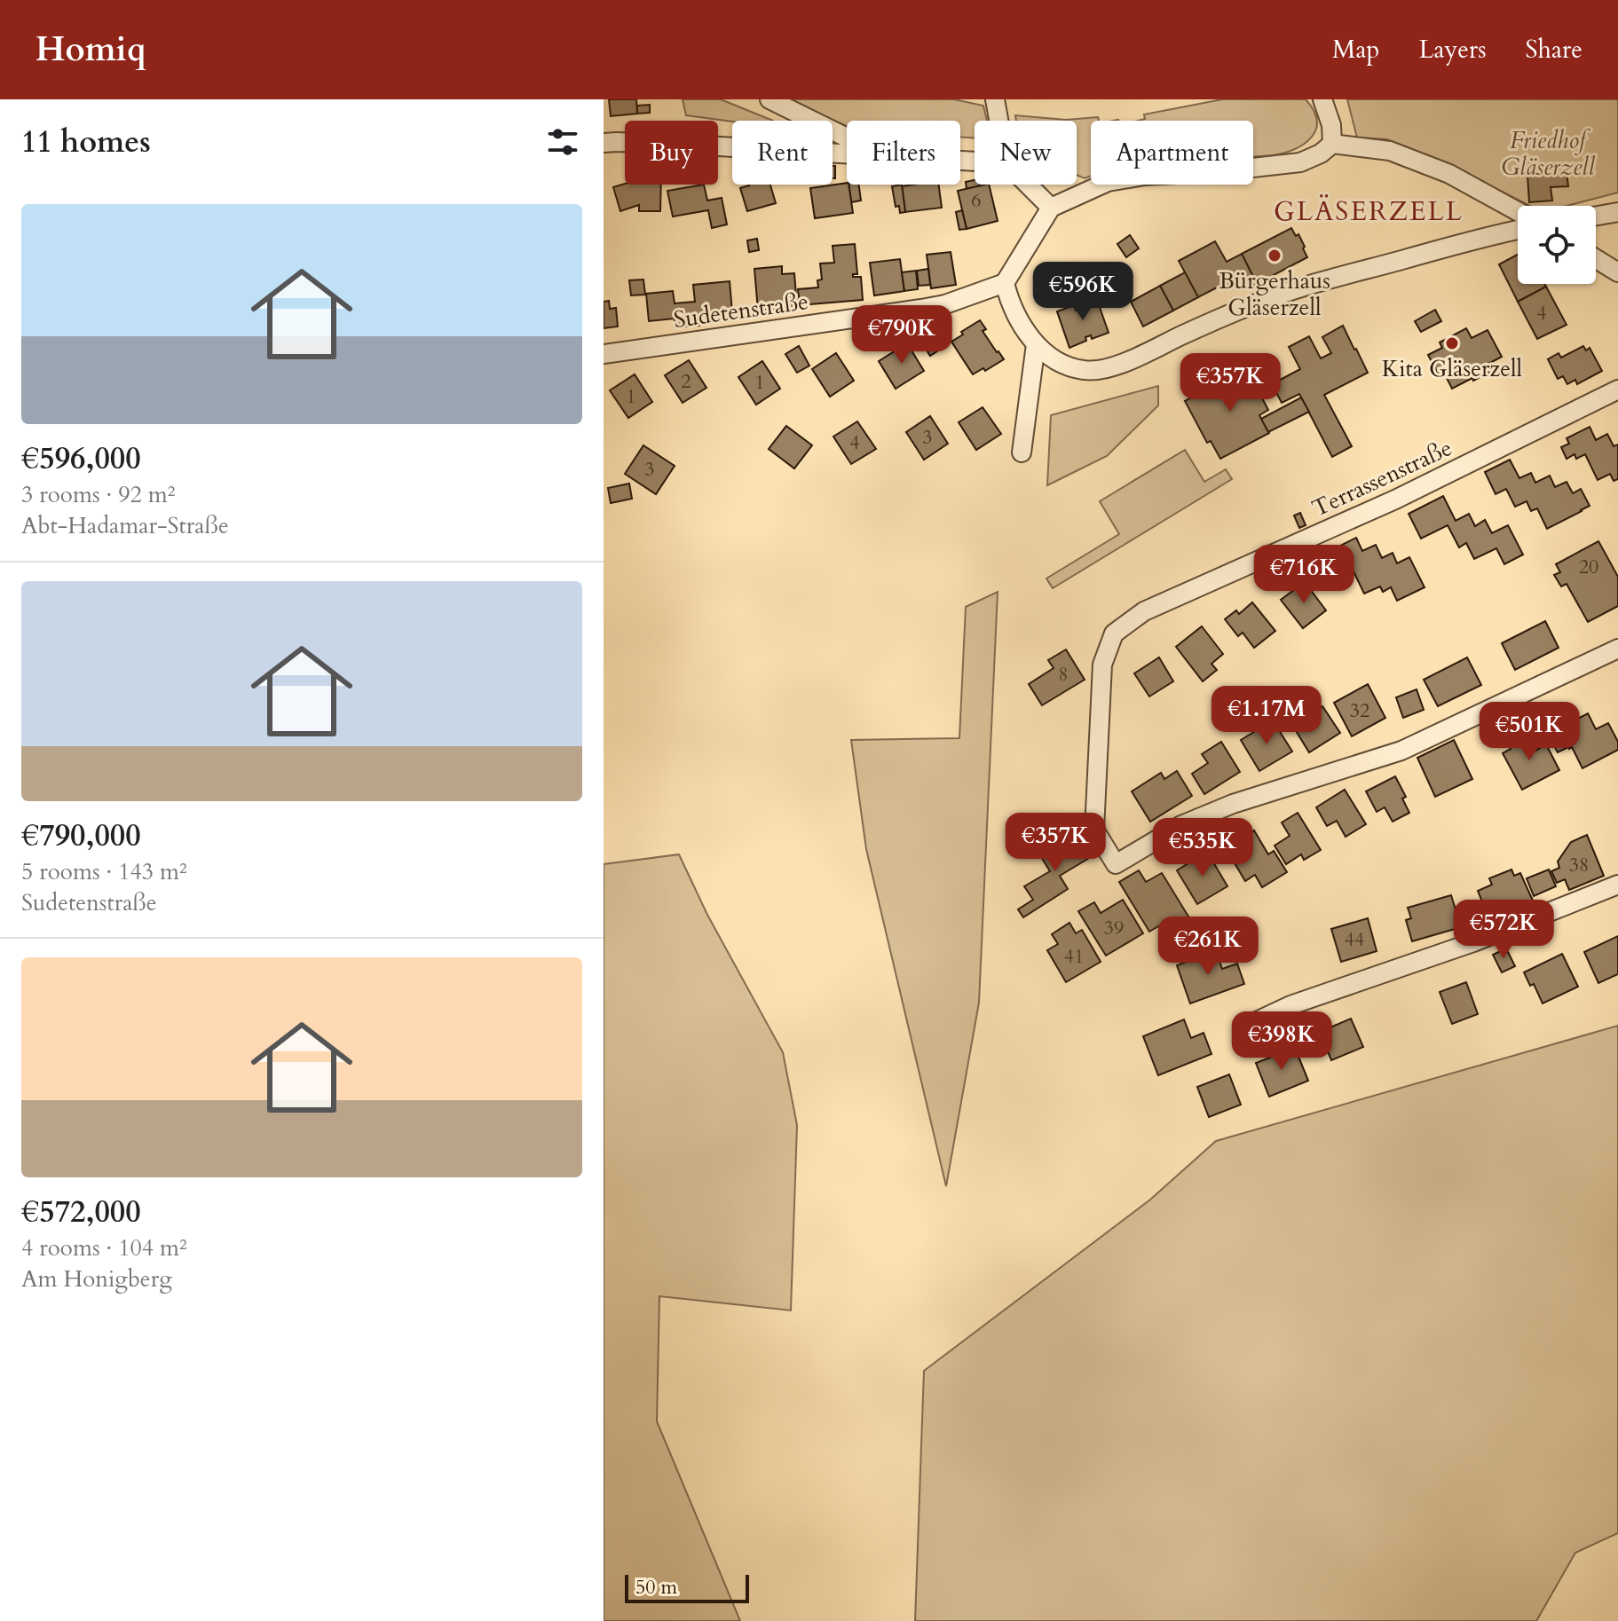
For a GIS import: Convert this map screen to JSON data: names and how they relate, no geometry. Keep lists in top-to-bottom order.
{
  "streets": {
    "street": ["Sudetenstraße", "Terrassenstraße"]
  },
  "districts": ["GLÄSERZELL"],
  "parks": ["Friedhof Gläserzell"],
  "places": ["Bürgerhaus Gläserzell", "Kita Gläserzell"],
  "house_numbers": [
    "6",
    "4",
    "2",
    "1",
    "1",
    "3",
    "4",
    "3",
    "20",
    "8",
    "32",
    "38",
    "39",
    "44",
    "41"
  ],
  "scale_bar": "50 m",
  "page": {
    "header": "Homiq",
    "nav": ["Map", "Layers", "Share"],
    "heading": "11 homes",
    "chip": [
      "Buy",
      "Rent",
      "Filters",
      "New",
      "Apartment"
    ],
    "list": [
      {
        "name": "€596,000",
        "note": "3 rooms · 92 m² · Abt-Hadamar-Straße"
      },
      {
        "name": "€790,000",
        "note": "5 rooms · 143 m² · Sudetenstraße"
      },
      {
        "name": "€572,000",
        "note": "4 rooms · 104 m² · Am Honigberg"
      }
    ],
    "price": [
      "€596K",
      "€790K",
      "€357K",
      "€716K",
      "€1.17M",
      "€501K",
      "€357K",
      "€535K",
      "€572K",
      "€261K",
      "€398K"
    ],
    "scale": "50 m"
  }
}
